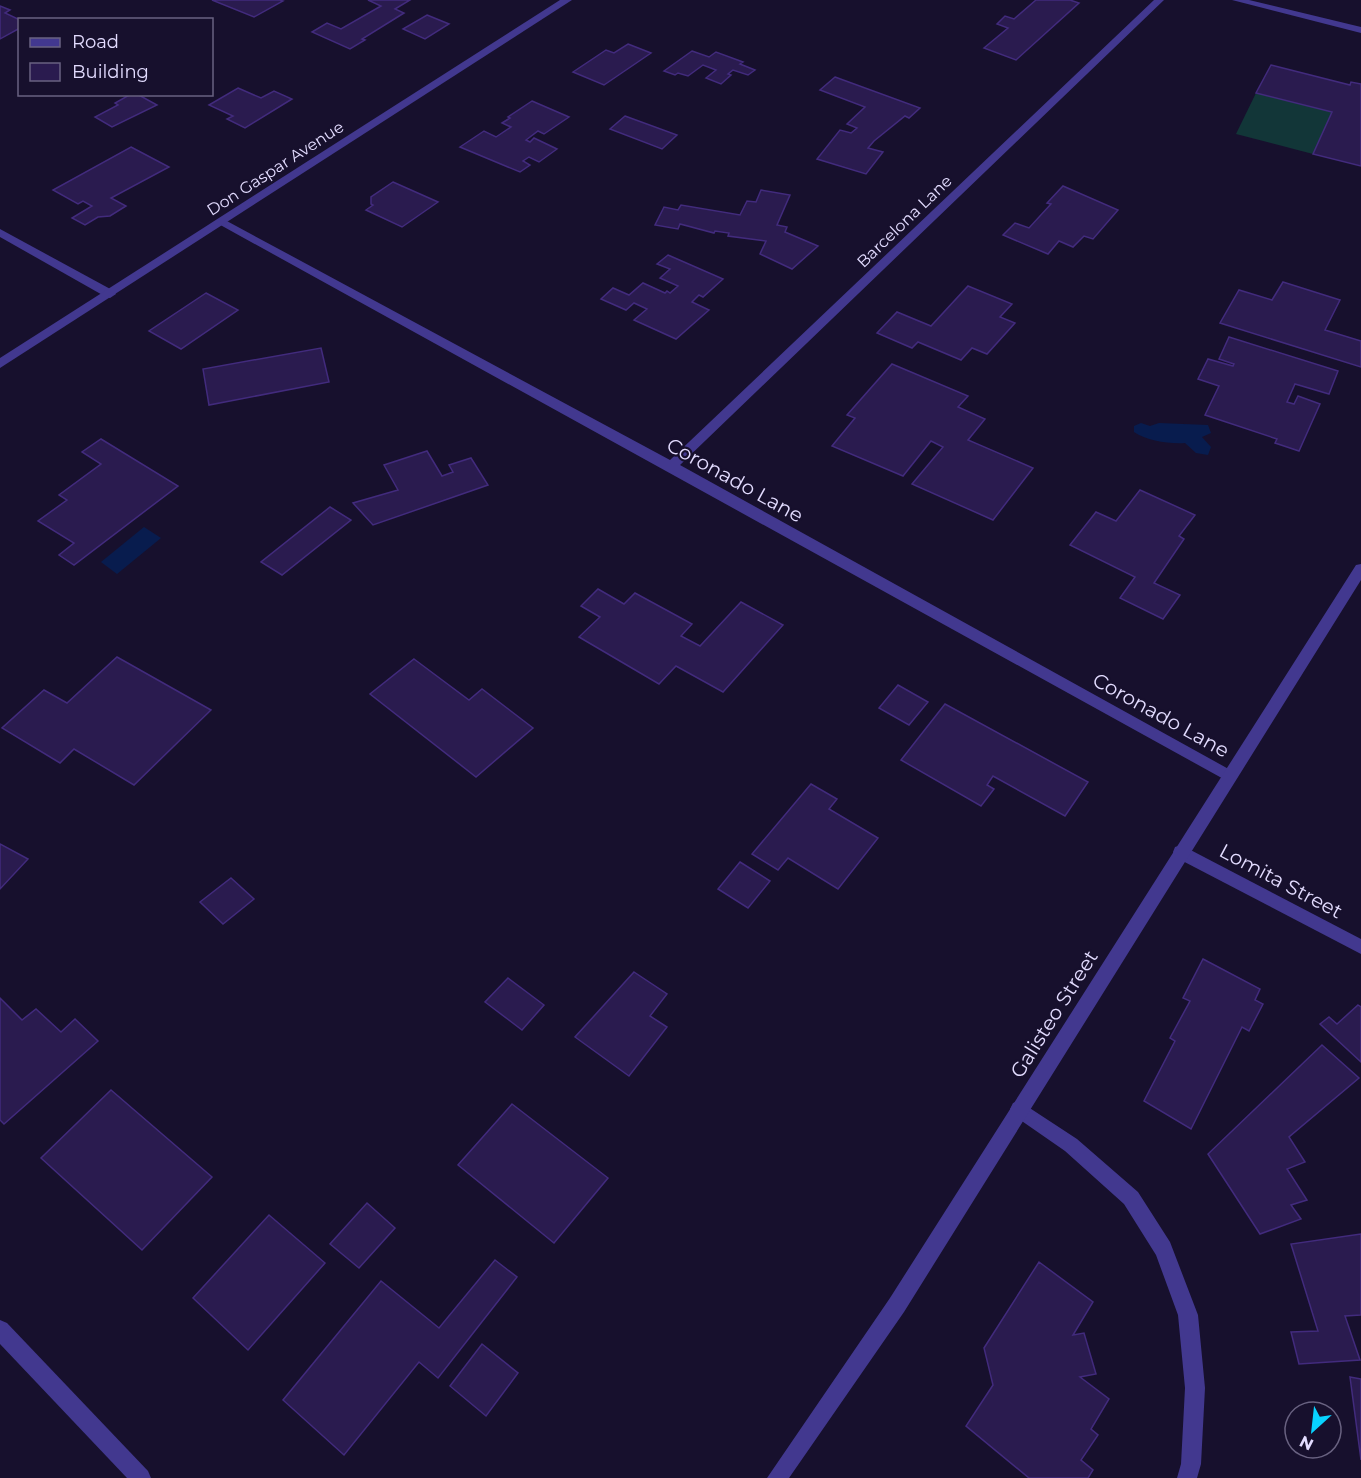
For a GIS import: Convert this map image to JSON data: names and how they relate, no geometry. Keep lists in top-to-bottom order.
{
  "streets": {
    "street": [
      "Don Gaspar Avenue",
      "Barcelona Lane",
      "Coronado Lane",
      "Lomita Street",
      "Galisteo Street"
    ]
  },
  "crossings": [
    ["Don Gaspar Avenue", "Coronado Lane"],
    ["Barcelona Lane", "Coronado Lane"],
    ["Coronado Lane", "Galisteo Street"],
    ["Lomita Street", "Galisteo Street"]
  ],
  "legend": ["Road", "Building"],
  "north": "bottom left"
}
